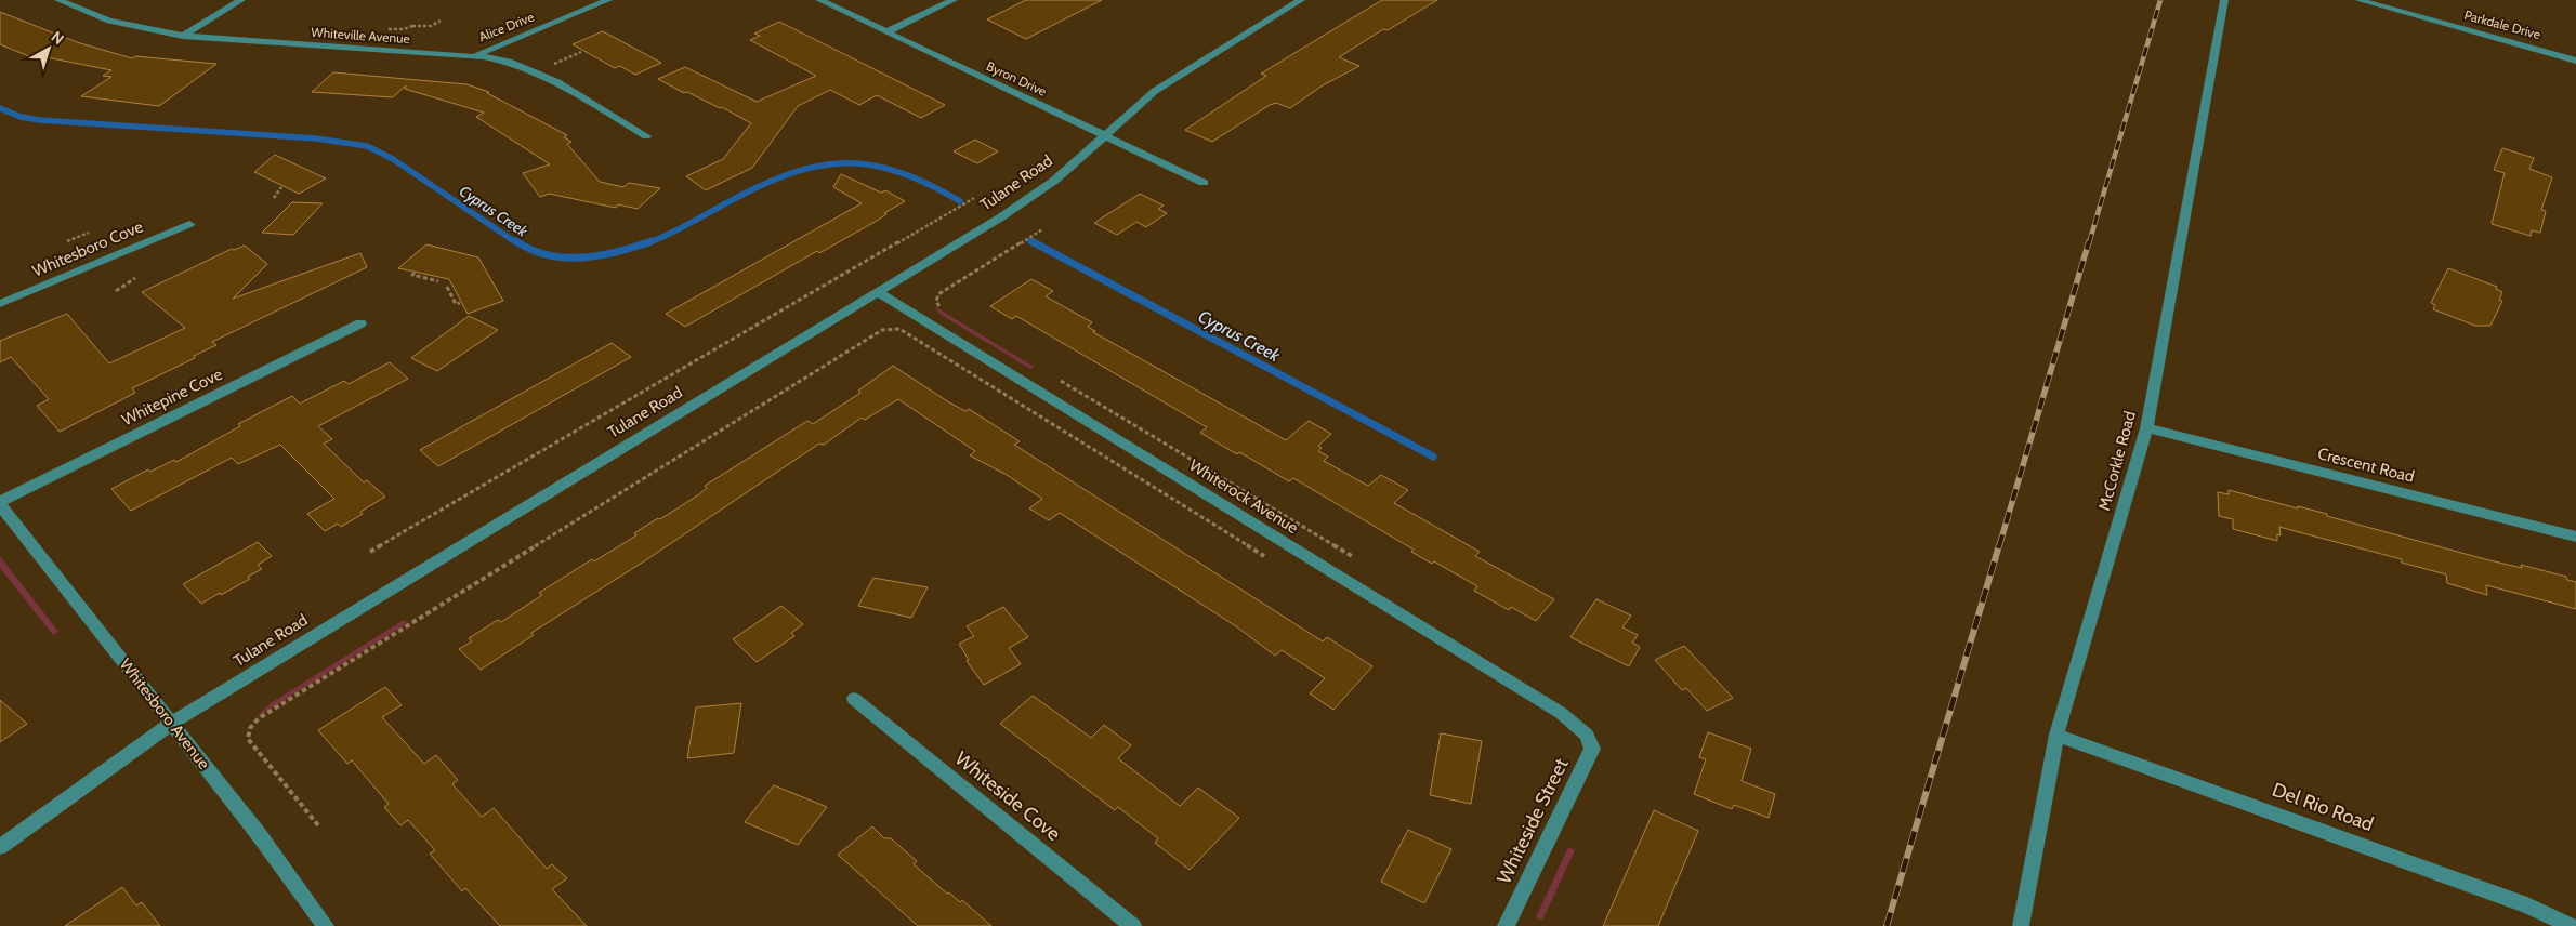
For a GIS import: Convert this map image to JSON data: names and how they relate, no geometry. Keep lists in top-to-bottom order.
{
  "streets": {
    "street": [
      "Parkdale Drive",
      "Alice Drive",
      "Whiteville Avenue",
      "Byron Drive",
      "Tulane Road",
      "Whitesboro Cove",
      "Whitepine Cove",
      "McCorkle Road",
      "Crescent Road",
      "Whiterock Avenue",
      "Whitesboro Avenue",
      "Whiteside Cove",
      "Del Rio Road",
      "Whiteside Street"
    ]
  },
  "crossings": [
    ["Alice Drive", "Whiteville Avenue"],
    ["Byron Drive", "Tulane Road"],
    ["Tulane Road", "Whiterock Avenue"],
    ["Tulane Road", "Whitesboro Avenue"],
    ["Whitepine Cove", "Whitesboro Avenue"],
    ["McCorkle Road", "Crescent Road"],
    ["McCorkle Road", "Del Rio Road"],
    ["Whiterock Avenue", "Whiteside Street"]
  ],
  "water": ["Cyprus Creek"],
  "north": "top right"
}
